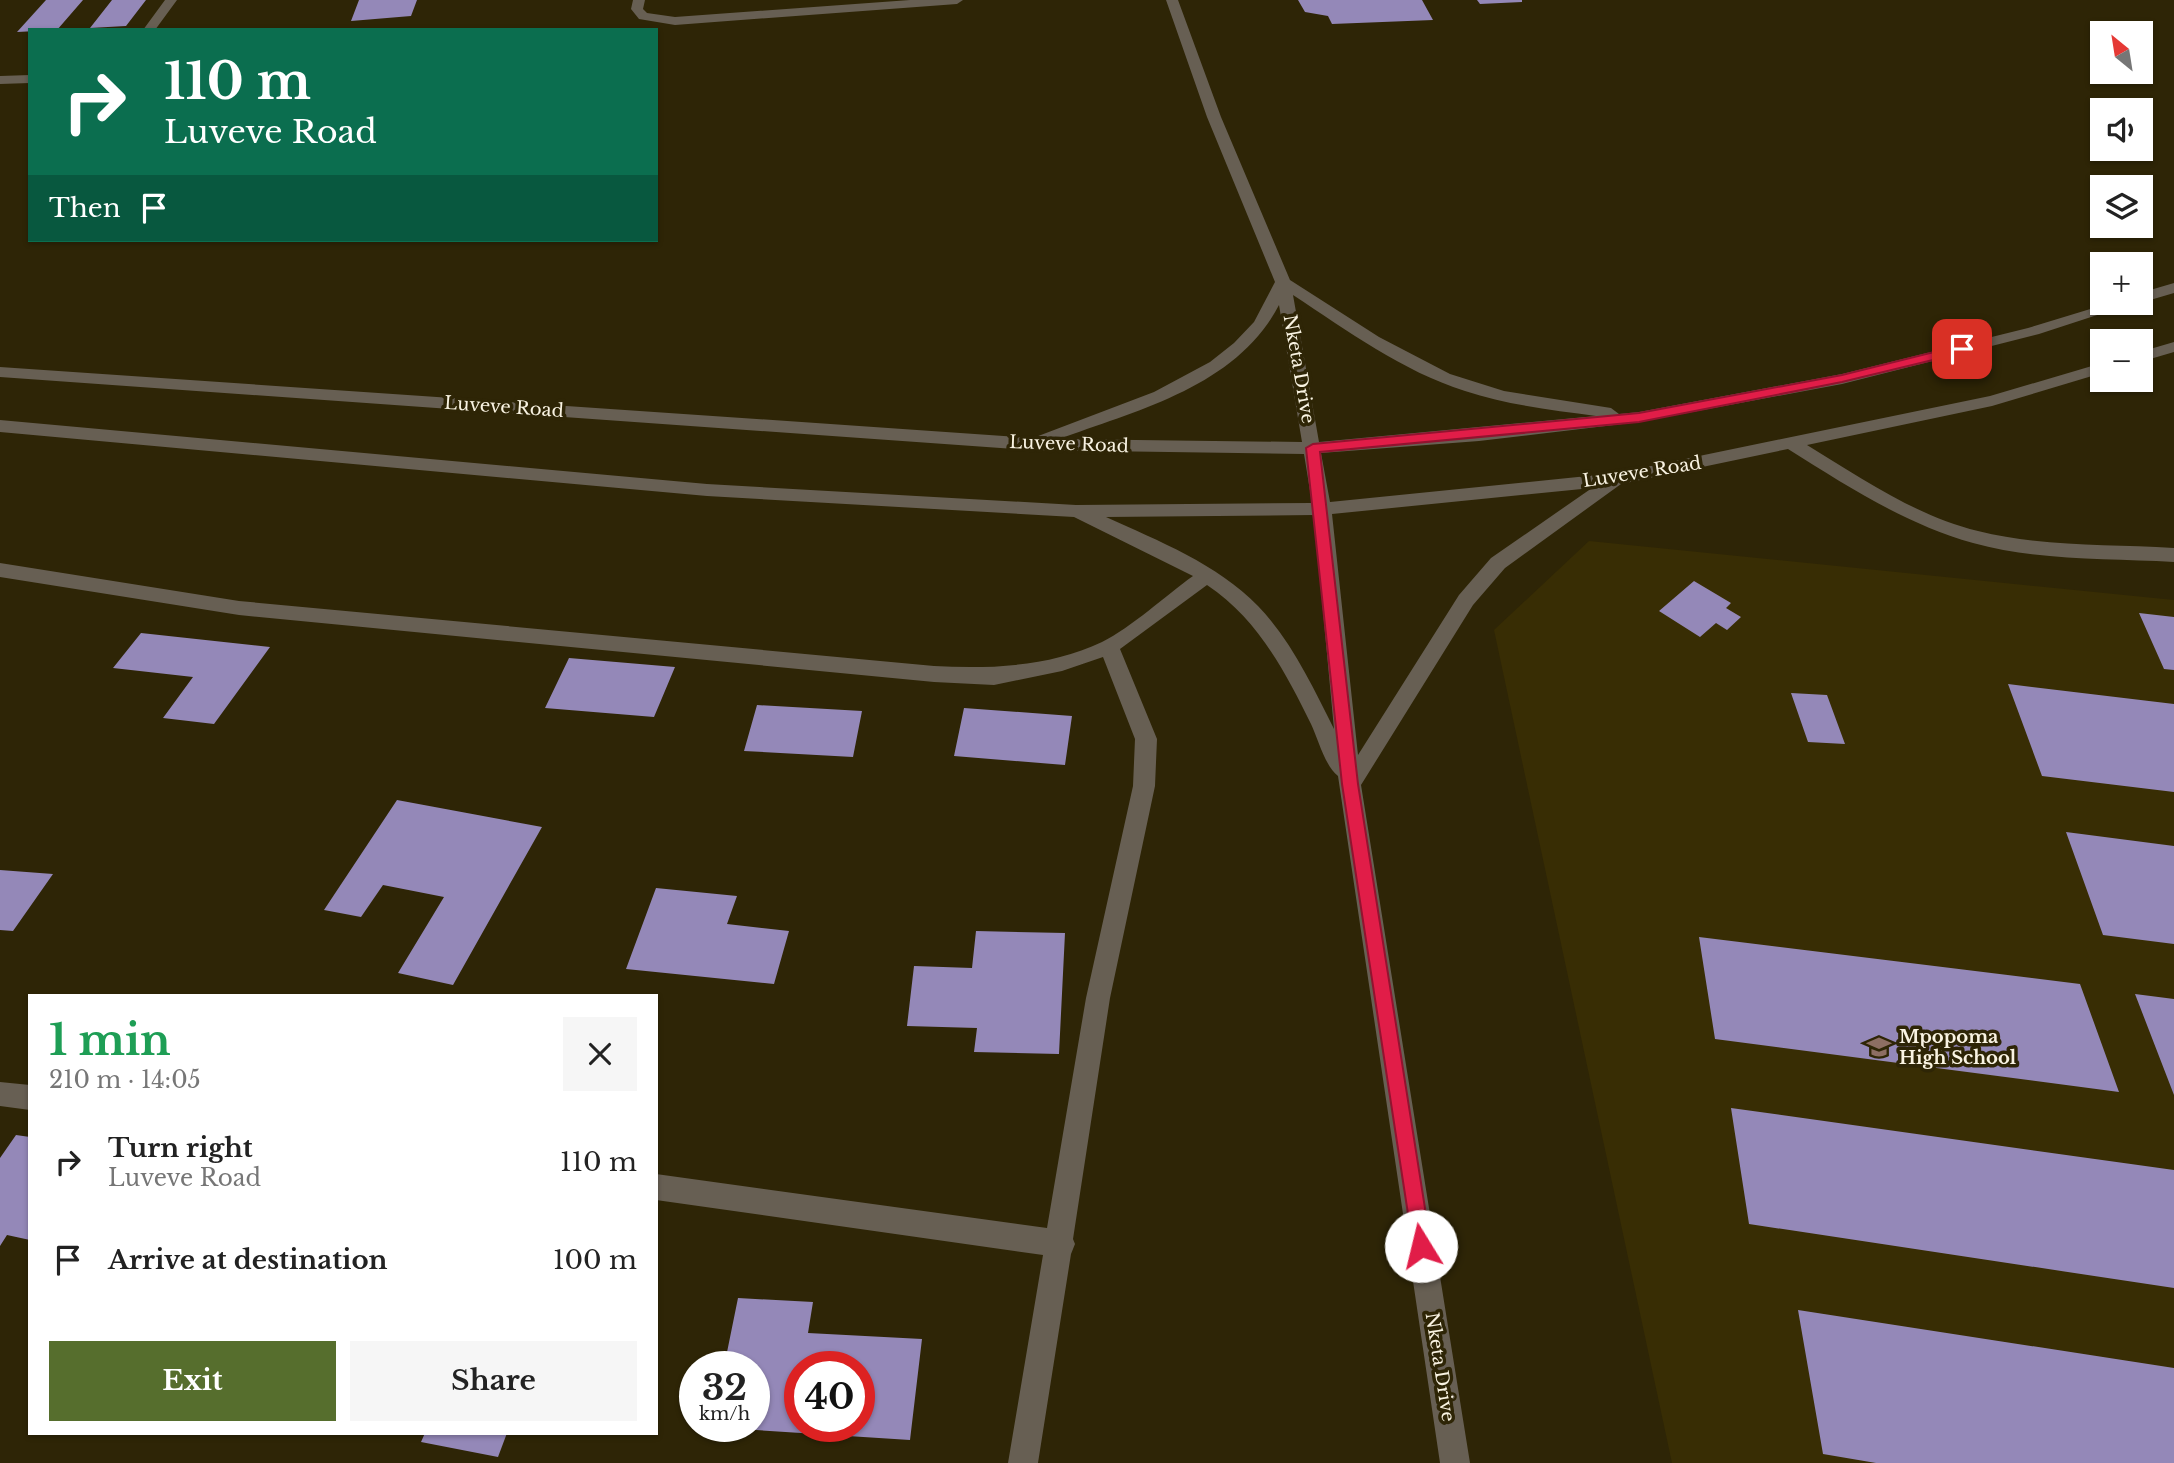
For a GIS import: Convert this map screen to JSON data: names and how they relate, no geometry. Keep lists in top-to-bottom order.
{
  "streets": {
    "street": ["Nketa Drive", "Luveve Road"]
  },
  "crossings": [
    ["Nketa Drive", "Luveve Road"]
  ],
  "places": {
    "school or university": ["Mpopoma High School"]
  },
  "north": "top left",
  "page": {
    "map_buttons": ["+", "−"],
    "turn": ["110 m", "Luveve Road"],
    "then": "Then",
    "heading": ["1 min", "210 m · 14:05"],
    "list": [
      {
        "name": "Turn right",
        "note": "Luveve Road",
        "value": "110 m"
      },
      {
        "name": "Arrive at destination",
        "value": "100 m"
      }
    ],
    "buttons": ["Exit", "Share"],
    "speed": "32 km/h",
    "limit": "40"
  }
}
